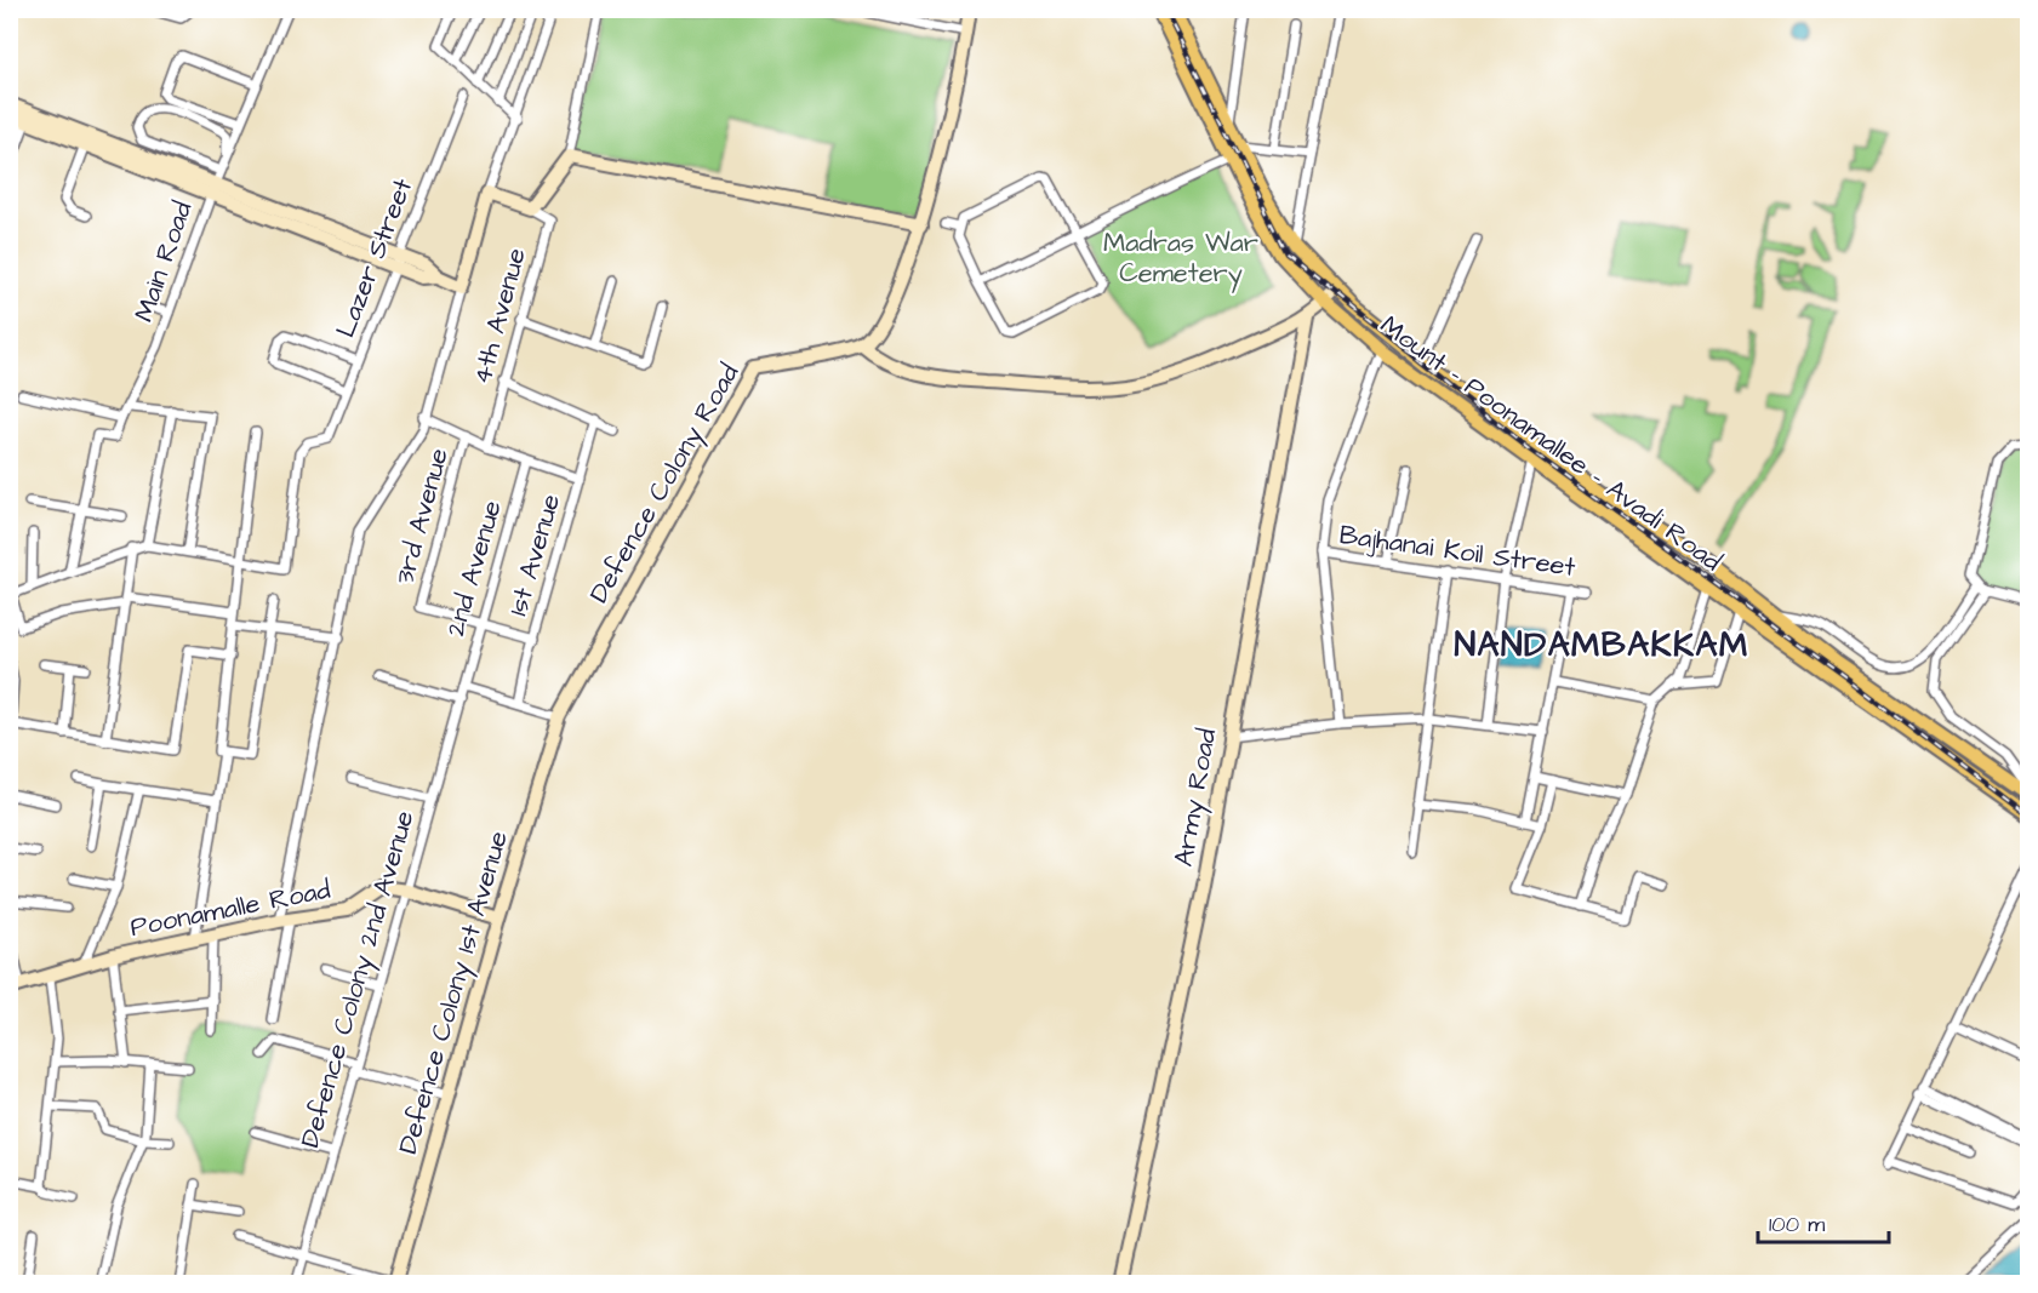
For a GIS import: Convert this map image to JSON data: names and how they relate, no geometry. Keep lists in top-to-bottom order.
{
  "streets": {
    "main road": ["Mount - Poonamallee - Avadi Road"],
    "street": [
      "Lazer Street",
      "Main Road",
      "4th Avenue",
      "Defence Colony Road",
      "3rd Avenue",
      "Bajhanai Koil Street",
      "1st Avenue",
      "2nd Avenue",
      "Army Road",
      "Poonamalle Road",
      "Defence Colony 2nd Avenue",
      "Defence Colony 1st Avenue"
    ]
  },
  "crossings": [
    ["Defence Colony Road", "Defence Colony 1st Avenue"],
    ["3rd Avenue", "2nd Avenue"],
    ["2nd Avenue", "Defence Colony 2nd Avenue"],
    ["Poonamalle Road", "Defence Colony 2nd Avenue"],
    ["Poonamalle Road", "Defence Colony 1st Avenue"]
  ],
  "districts": ["NANDAMBAKKAM"],
  "parks": ["Madras War Cemetery"],
  "scale_bar": "100 m"
}
